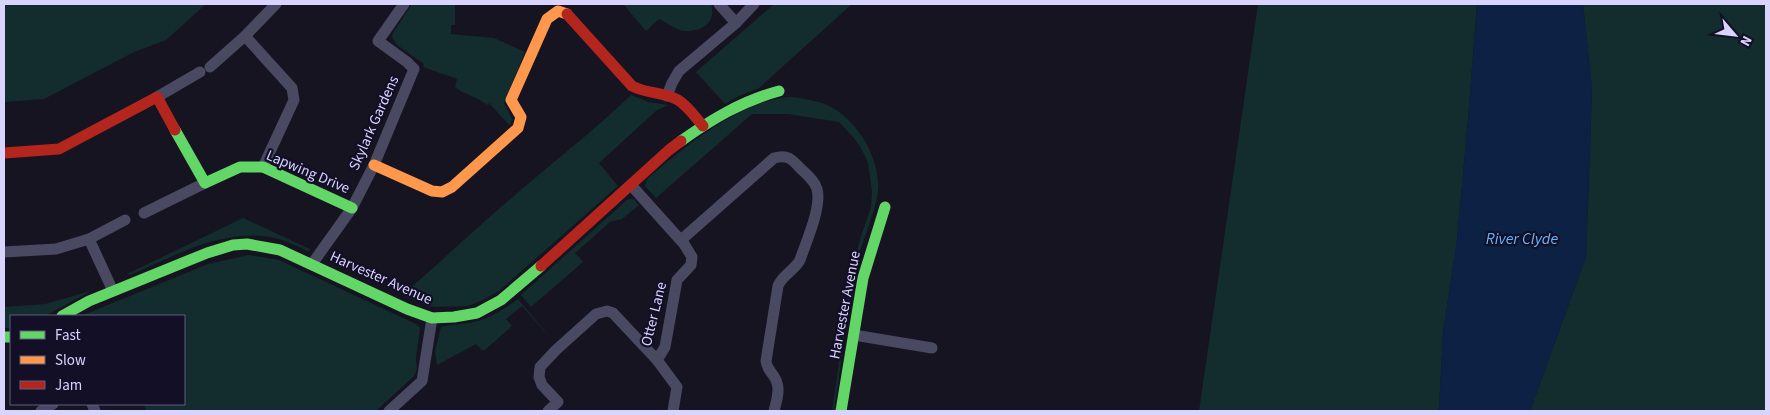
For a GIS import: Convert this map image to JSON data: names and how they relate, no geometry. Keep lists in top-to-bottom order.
{
  "streets": {
    "street": [
      "Skylark Gardens",
      "Lapwing Drive",
      "Harvester Avenue",
      "Otter Lane"
    ]
  },
  "crossings": [
    ["Skylark Gardens", "Lapwing Drive"],
    ["Skylark Gardens", "Harvester Avenue"],
    ["Harvester Avenue", "Otter Lane"]
  ],
  "water": ["River Clyde"],
  "legend": ["Fast", "Slow", "Jam"],
  "north": "bottom right"
}
